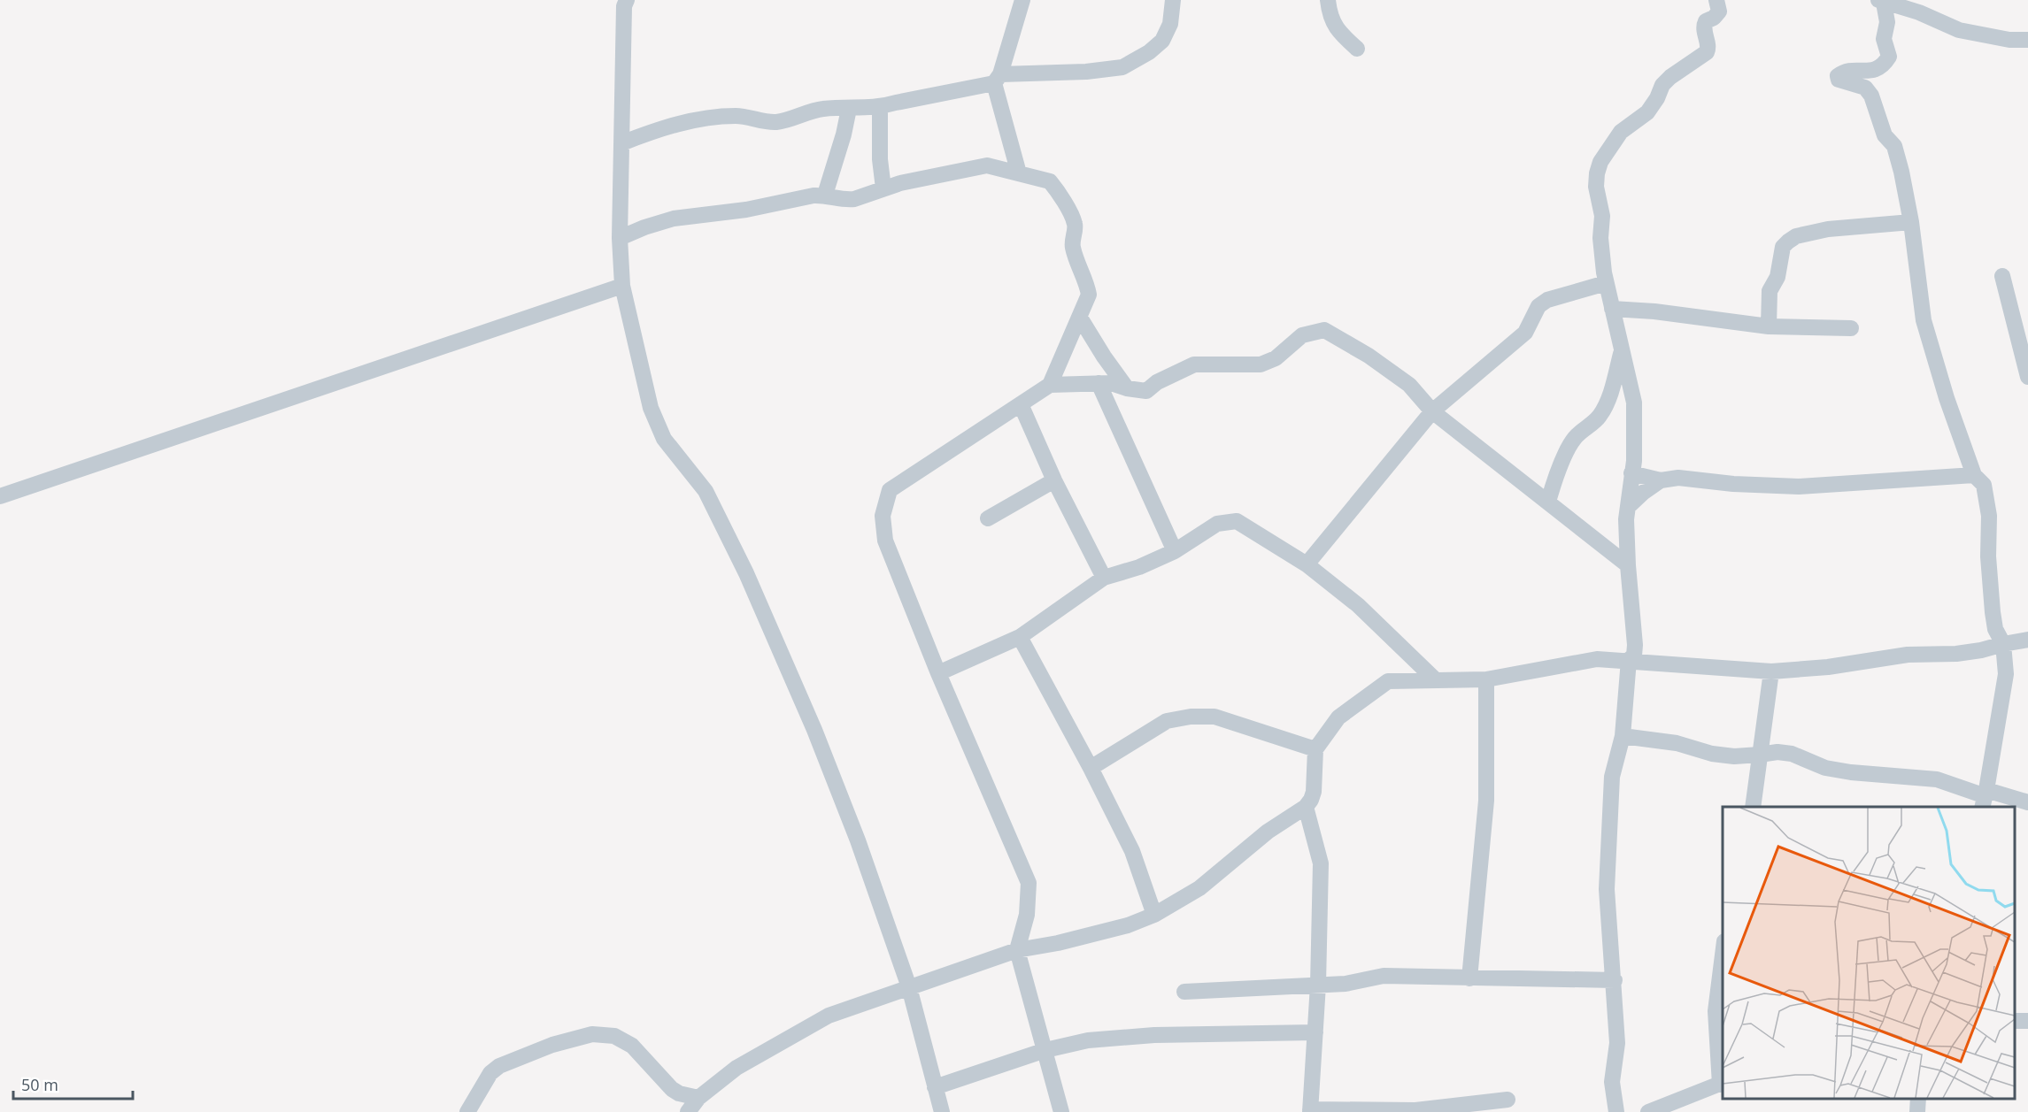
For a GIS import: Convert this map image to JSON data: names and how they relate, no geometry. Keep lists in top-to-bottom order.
{
  "scale_bar": "50 m"
}
